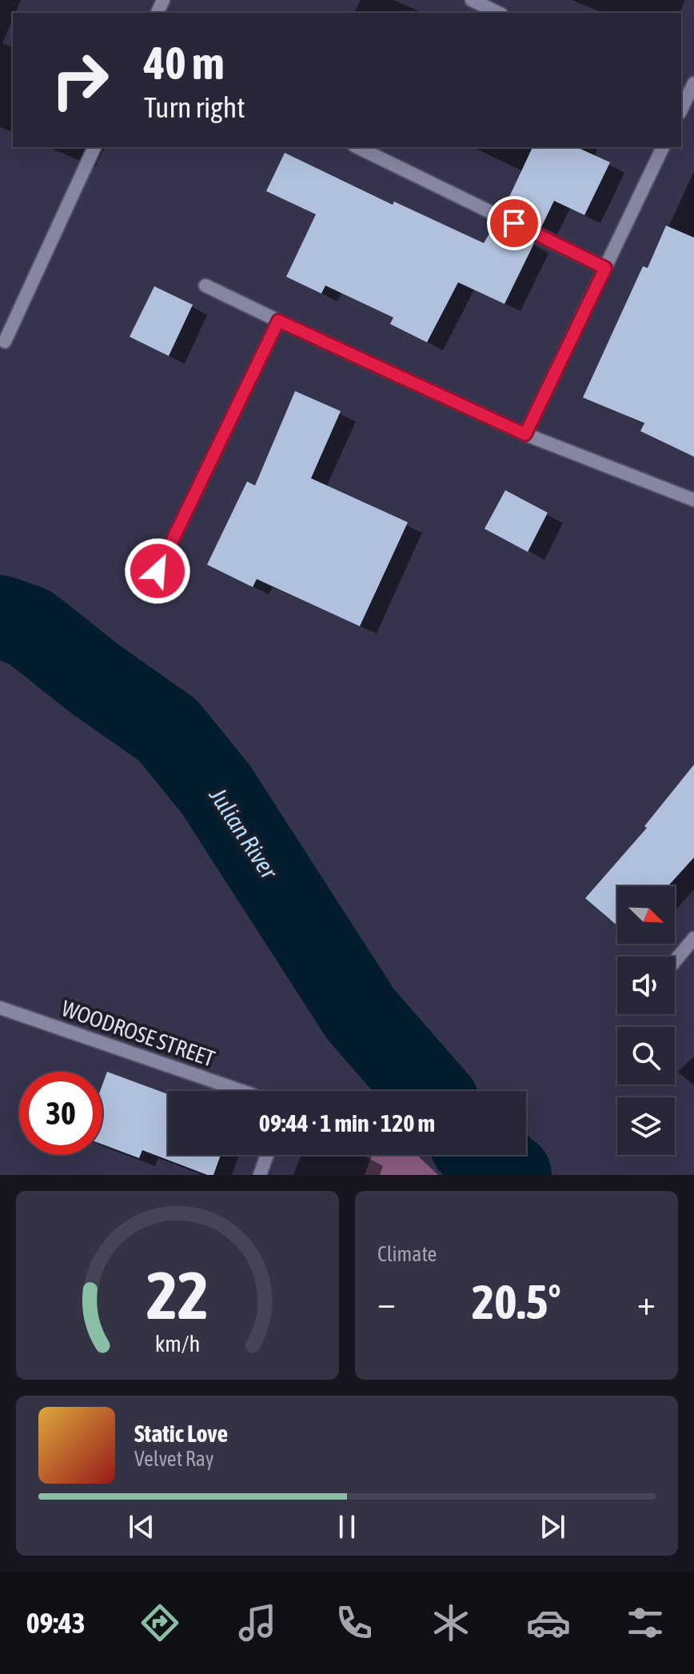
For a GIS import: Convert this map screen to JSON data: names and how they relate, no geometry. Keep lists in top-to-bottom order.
{
  "streets": {
    "street": ["WOODROSE STREET"]
  },
  "water": ["Julian River"],
  "north": "bottom right",
  "page": {
    "turn": ["40 m", "Turn right"],
    "limit": "30",
    "trip": "09:44 · 1 min · 120 m",
    "tile": "Climate",
    "heat": ["−", "20.5°", "+"],
    "song": ["Static Love", "Velvet Ray"],
    "tabs": "09:43",
    "gauge": ["22", "km/h"]
  }
}
